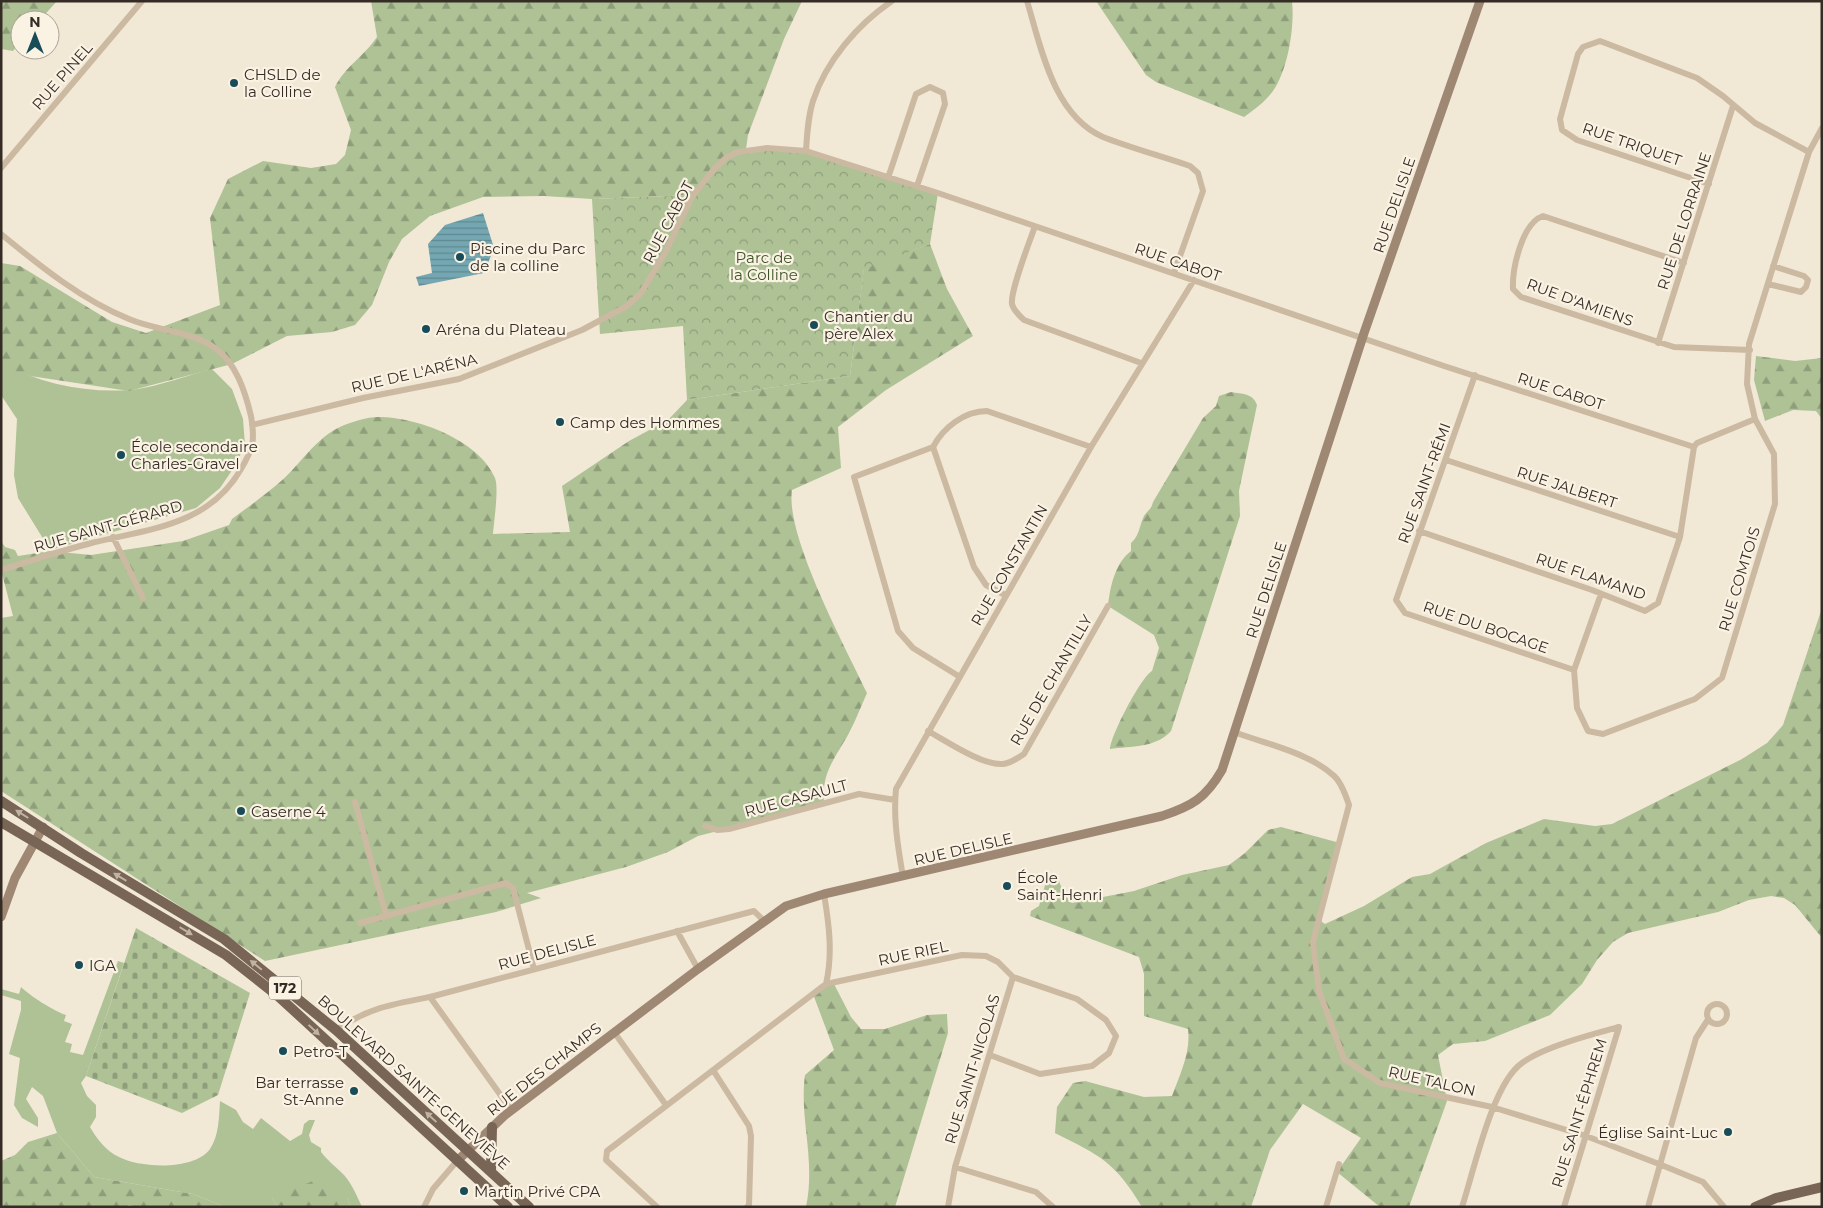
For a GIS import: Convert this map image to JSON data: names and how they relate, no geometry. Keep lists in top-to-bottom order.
{
  "streets": {
    "main road": ["172", "BOULEVARD SAINTE-GENEVIÈVE"],
    "street": [
      "RUE PINEL",
      "RUE TRIQUET",
      "RUE DELISLE",
      "RUE DE LORRAINE",
      "RUE CABOT",
      "RUE D'AMIENS",
      "RUE DE L'ARÉNA",
      "RUE SAINT-RÉMI",
      "RUE JALBERT",
      "RUE SAINT-GÉRARD",
      "RUE CONSTANTIN",
      "RUE FLAMAND",
      "RUE COMTOIS",
      "RUE DU BOCAGE",
      "RUE DE CHANTILLY",
      "RUE CASAULT",
      "RUE RIEL",
      "RUE DES CHAMPS",
      "RUE SAINT-NICOLAS",
      "RUE TALON",
      "RUE SAINT-ÉPHREM"
    ]
  },
  "crossings": [
    ["RUE TRIQUET", "RUE DE LORRAINE"],
    ["RUE TRIQUET", "RUE COMTOIS"],
    ["RUE DELISLE", "RUE CABOT"],
    ["RUE DELISLE", "RUE CONSTANTIN"],
    ["RUE DELISLE", "RUE DES CHAMPS"],
    ["RUE DELISLE", "RUE TALON"],
    ["RUE DELISLE", "BOULEVARD SAINTE-GENEVIÈVE"],
    ["RUE DE LORRAINE", "RUE D'AMIENS"],
    ["RUE CABOT", "RUE DE L'ARÉNA"],
    ["RUE CABOT", "RUE SAINT-RÉMI"],
    ["RUE CABOT", "RUE CONSTANTIN"],
    ["RUE CABOT", "RUE FLAMAND"],
    ["RUE D'AMIENS", "RUE COMTOIS"],
    ["RUE DE L'ARÉNA", "RUE SAINT-GÉRARD"],
    ["RUE SAINT-RÉMI", "RUE JALBERT"],
    ["RUE SAINT-RÉMI", "RUE FLAMAND"],
    ["RUE SAINT-RÉMI", "RUE DU BOCAGE"],
    ["RUE JALBERT", "RUE FLAMAND"],
    ["RUE CONSTANTIN", "RUE DE CHANTILLY"],
    ["RUE CONSTANTIN", "RUE CASAULT"],
    ["RUE COMTOIS", "RUE DU BOCAGE"],
    ["RUE RIEL", "RUE SAINT-NICOLAS"],
    ["RUE DES CHAMPS", "BOULEVARD SAINTE-GENEVIÈVE"],
    ["RUE TALON", "RUE SAINT-ÉPHREM"]
  ],
  "parks": ["Parc de la Colline"],
  "places": [
    "CHSLD de la Colline",
    "Piscine du Parc de la colline",
    "Chantier du père Alex",
    "Aréna du Plateau",
    "Camp des Hommes",
    "École secondaire Charles-Gravel",
    "Caserne 4",
    "École Saint-Henri",
    "IGA",
    "Petro-T",
    "Bar terrasse St-Anne",
    "Église Saint-Luc",
    "Martin Privé CPA"
  ],
  "north": "top"
}
